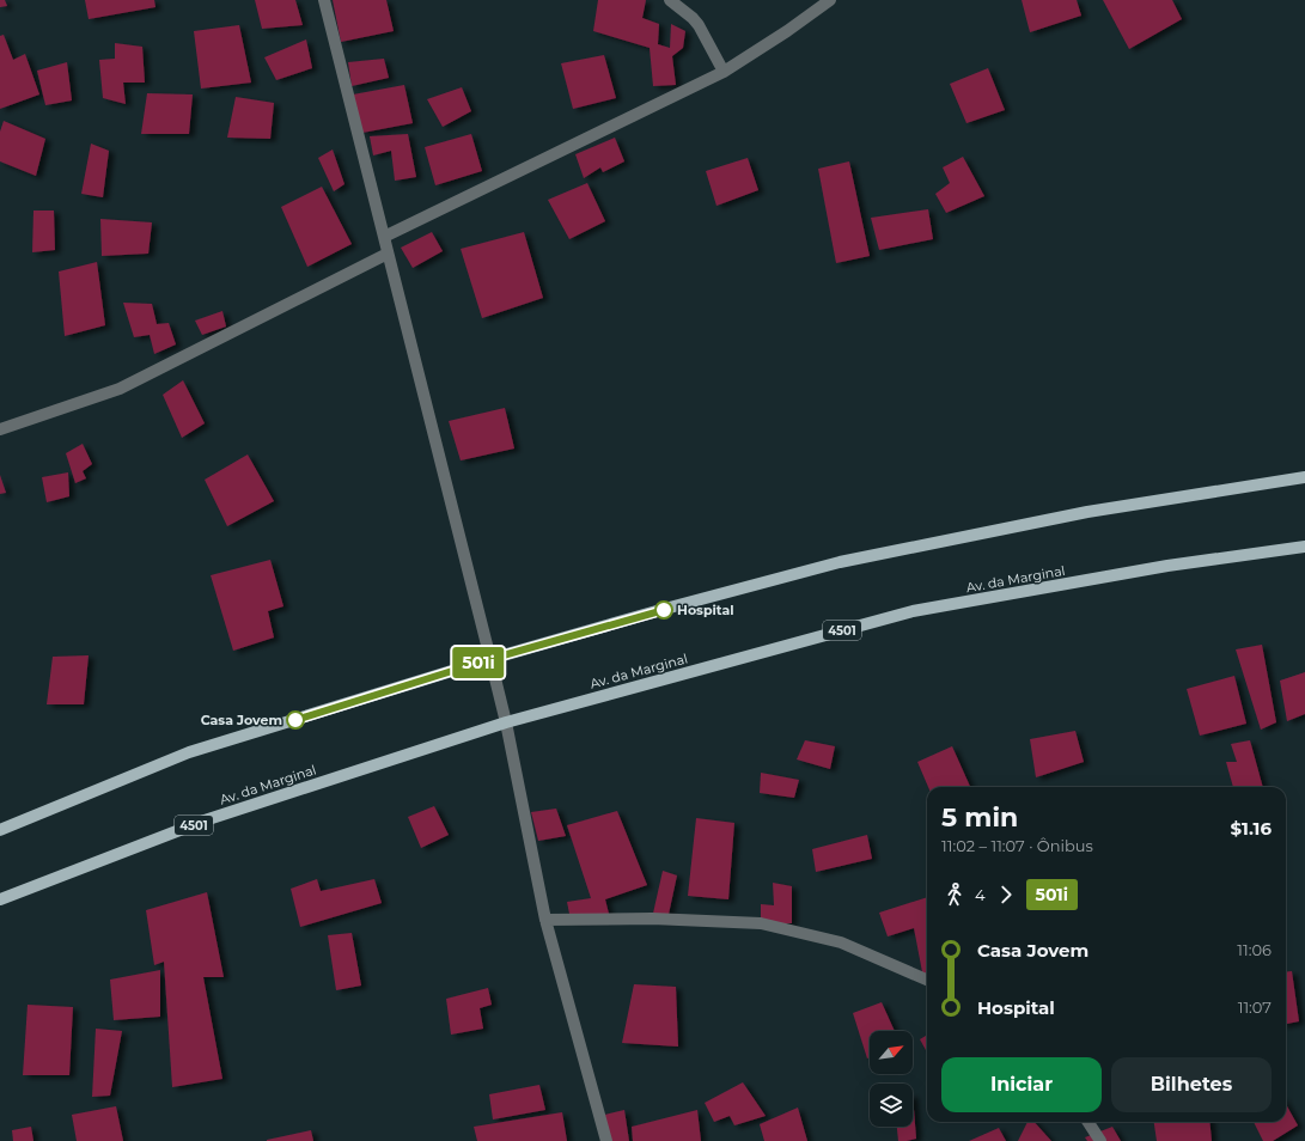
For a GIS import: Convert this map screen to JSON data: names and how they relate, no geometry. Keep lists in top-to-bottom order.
{
  "streets": {
    "main road": ["Av. da Marginal", "4501"]
  },
  "places": ["Hospital", "Casa Jovem"],
  "lines": ["bus line 501i"],
  "north": "top right",
  "page": {
    "on_map": "501i",
    "heading": ["5 min", "11:02 – 11:07 · Ônibus", "$1.16"],
    "legs": ["4", "501i"],
    "list": [
      {
        "name": "Casa Jovem",
        "value": "11:06"
      },
      {
        "name": "Hospital",
        "value": "11:07"
      }
    ],
    "buttons": ["Iniciar", "Bilhetes"]
  }
}
